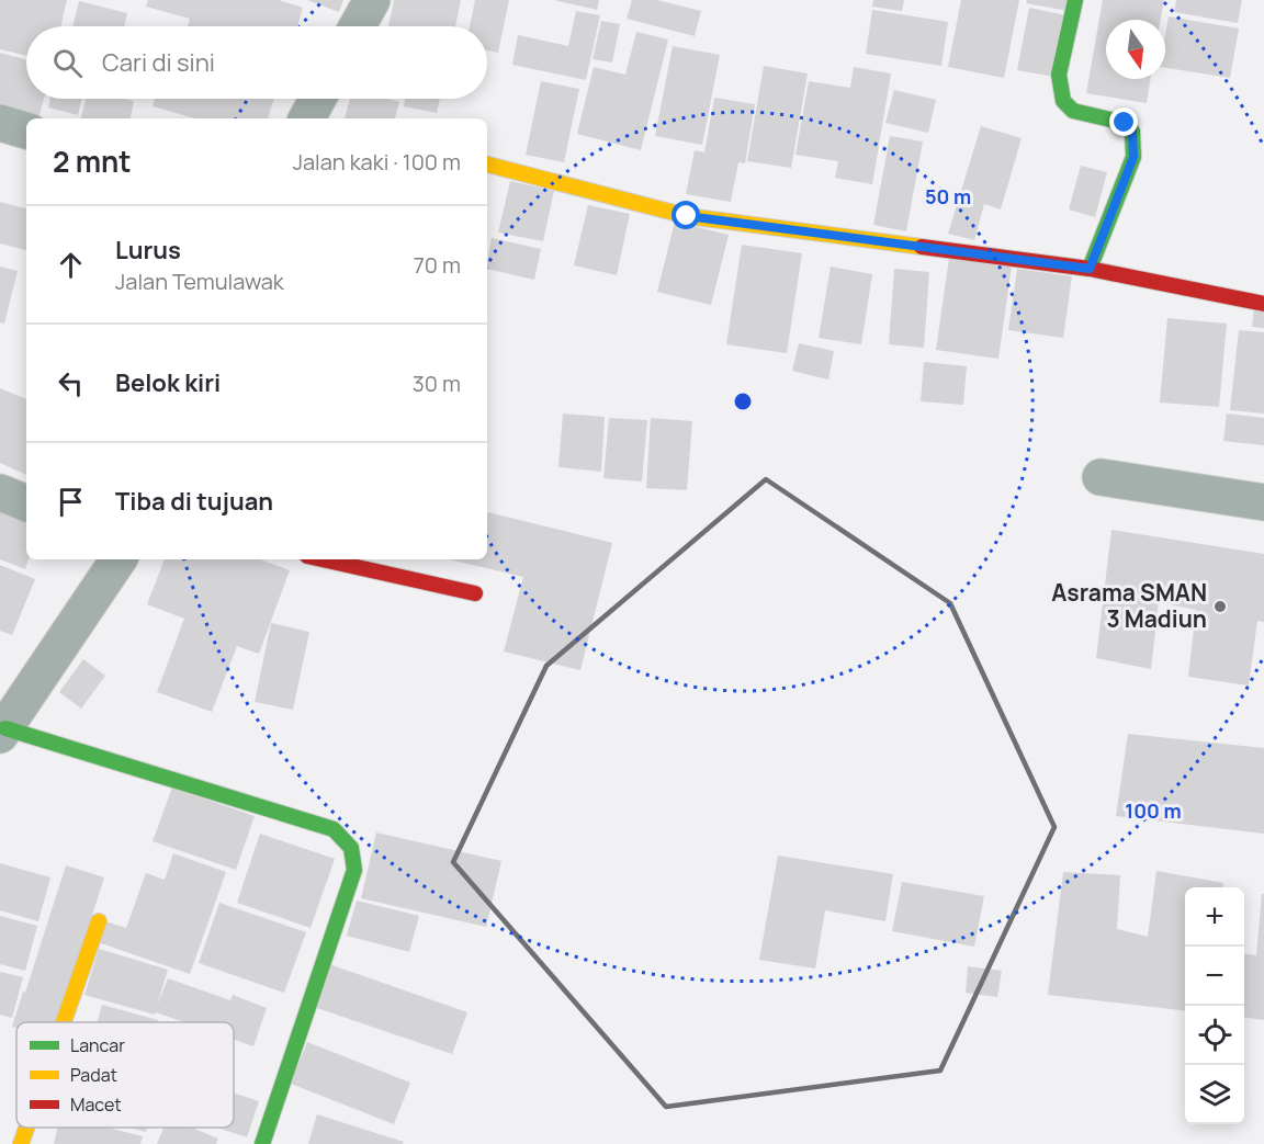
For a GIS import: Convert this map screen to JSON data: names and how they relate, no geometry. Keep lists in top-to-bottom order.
{
  "places": ["Asrama SMAN 3 Madiun"],
  "legend": ["Lancar", "Padat", "Macet"],
  "north": "bottom",
  "page": {
    "search": "Cari di sini",
    "heading": ["2 mnt", "Jalan kaki · 100 m"],
    "list": [
      ["Lurus", "Jalan Temulawak", "70 m"],
      ["Belok kiri", "30 m"],
      "Tiba di tujuan"
    ],
    "map_buttons": ["+", "−"]
  },
  "rings": ["50 m", "100 m"]
}
